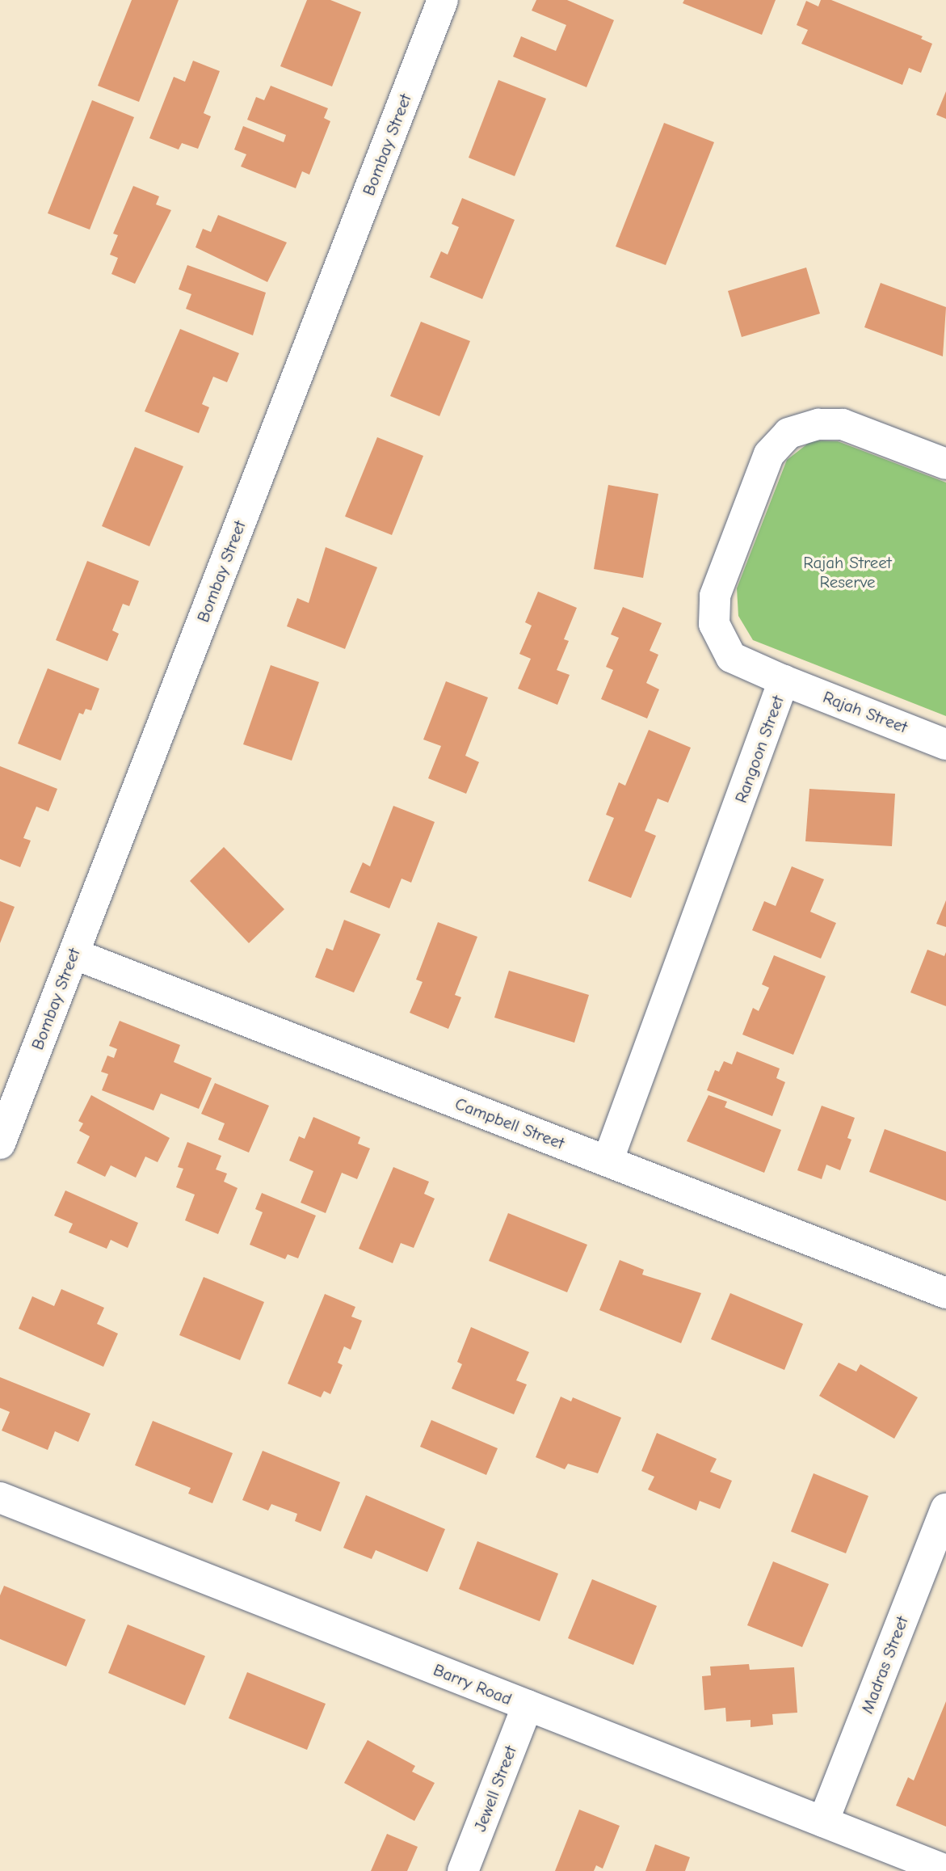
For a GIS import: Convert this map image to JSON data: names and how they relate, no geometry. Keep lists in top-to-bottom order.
{
  "streets": {
    "street": [
      "Bombay Street",
      "Rajah Street",
      "Rangoon Street",
      "Campbell Street",
      "Madras Street",
      "Barry Road",
      "Jewell Street"
    ]
  },
  "crossings": [
    ["Bombay Street", "Campbell Street"],
    ["Rajah Street", "Rangoon Street"],
    ["Rangoon Street", "Campbell Street"],
    ["Madras Street", "Barry Road"],
    ["Barry Road", "Jewell Street"]
  ],
  "parks": ["Rajah Street Reserve"]
}
